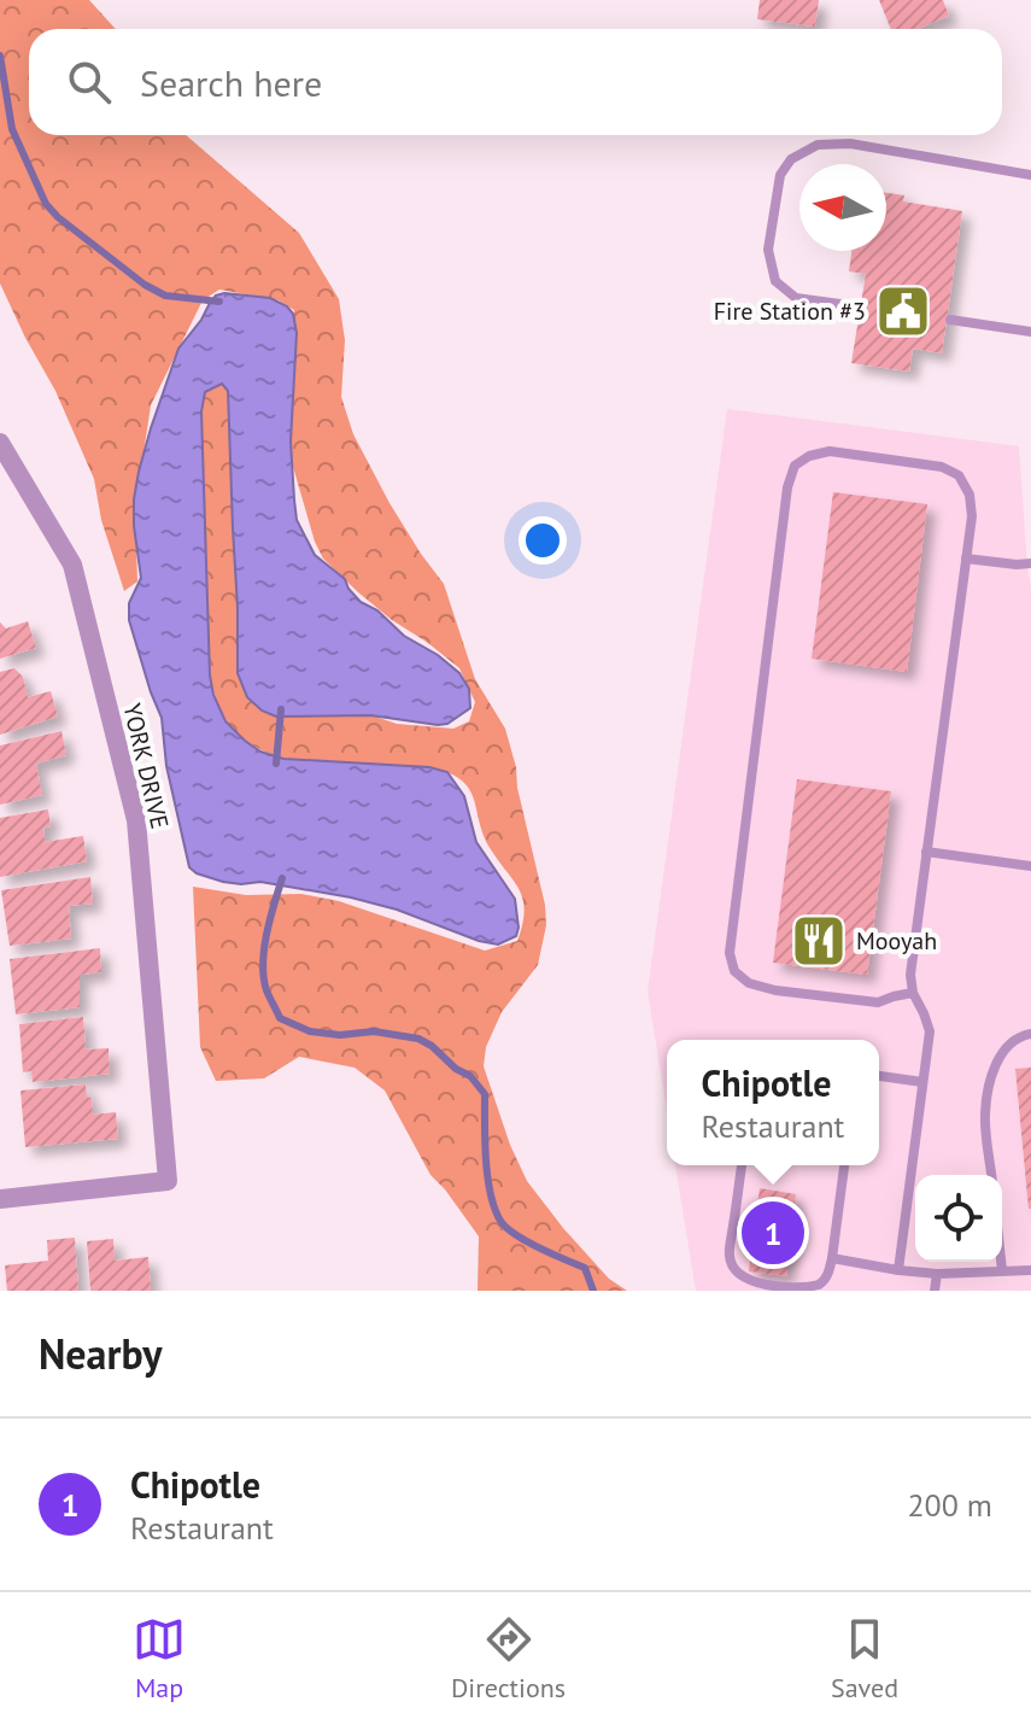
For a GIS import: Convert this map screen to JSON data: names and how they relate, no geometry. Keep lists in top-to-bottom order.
{
  "streets": {
    "street": ["YORK DRIVE"]
  },
  "places": {
    "public building": ["Fire Station #3"],
    "restaurant": ["Mooyah"]
  },
  "north": "left",
  "page": {
    "search": "Search here",
    "popup": ["Chipotle", "Restaurant"],
    "pins": "1",
    "heading": "Nearby",
    "list": [
      {
        "mark": "1",
        "name": "Chipotle",
        "note": "Restaurant",
        "value": "200 m"
      }
    ],
    "nav": ["Map", "Directions", "Saved"]
  }
}
